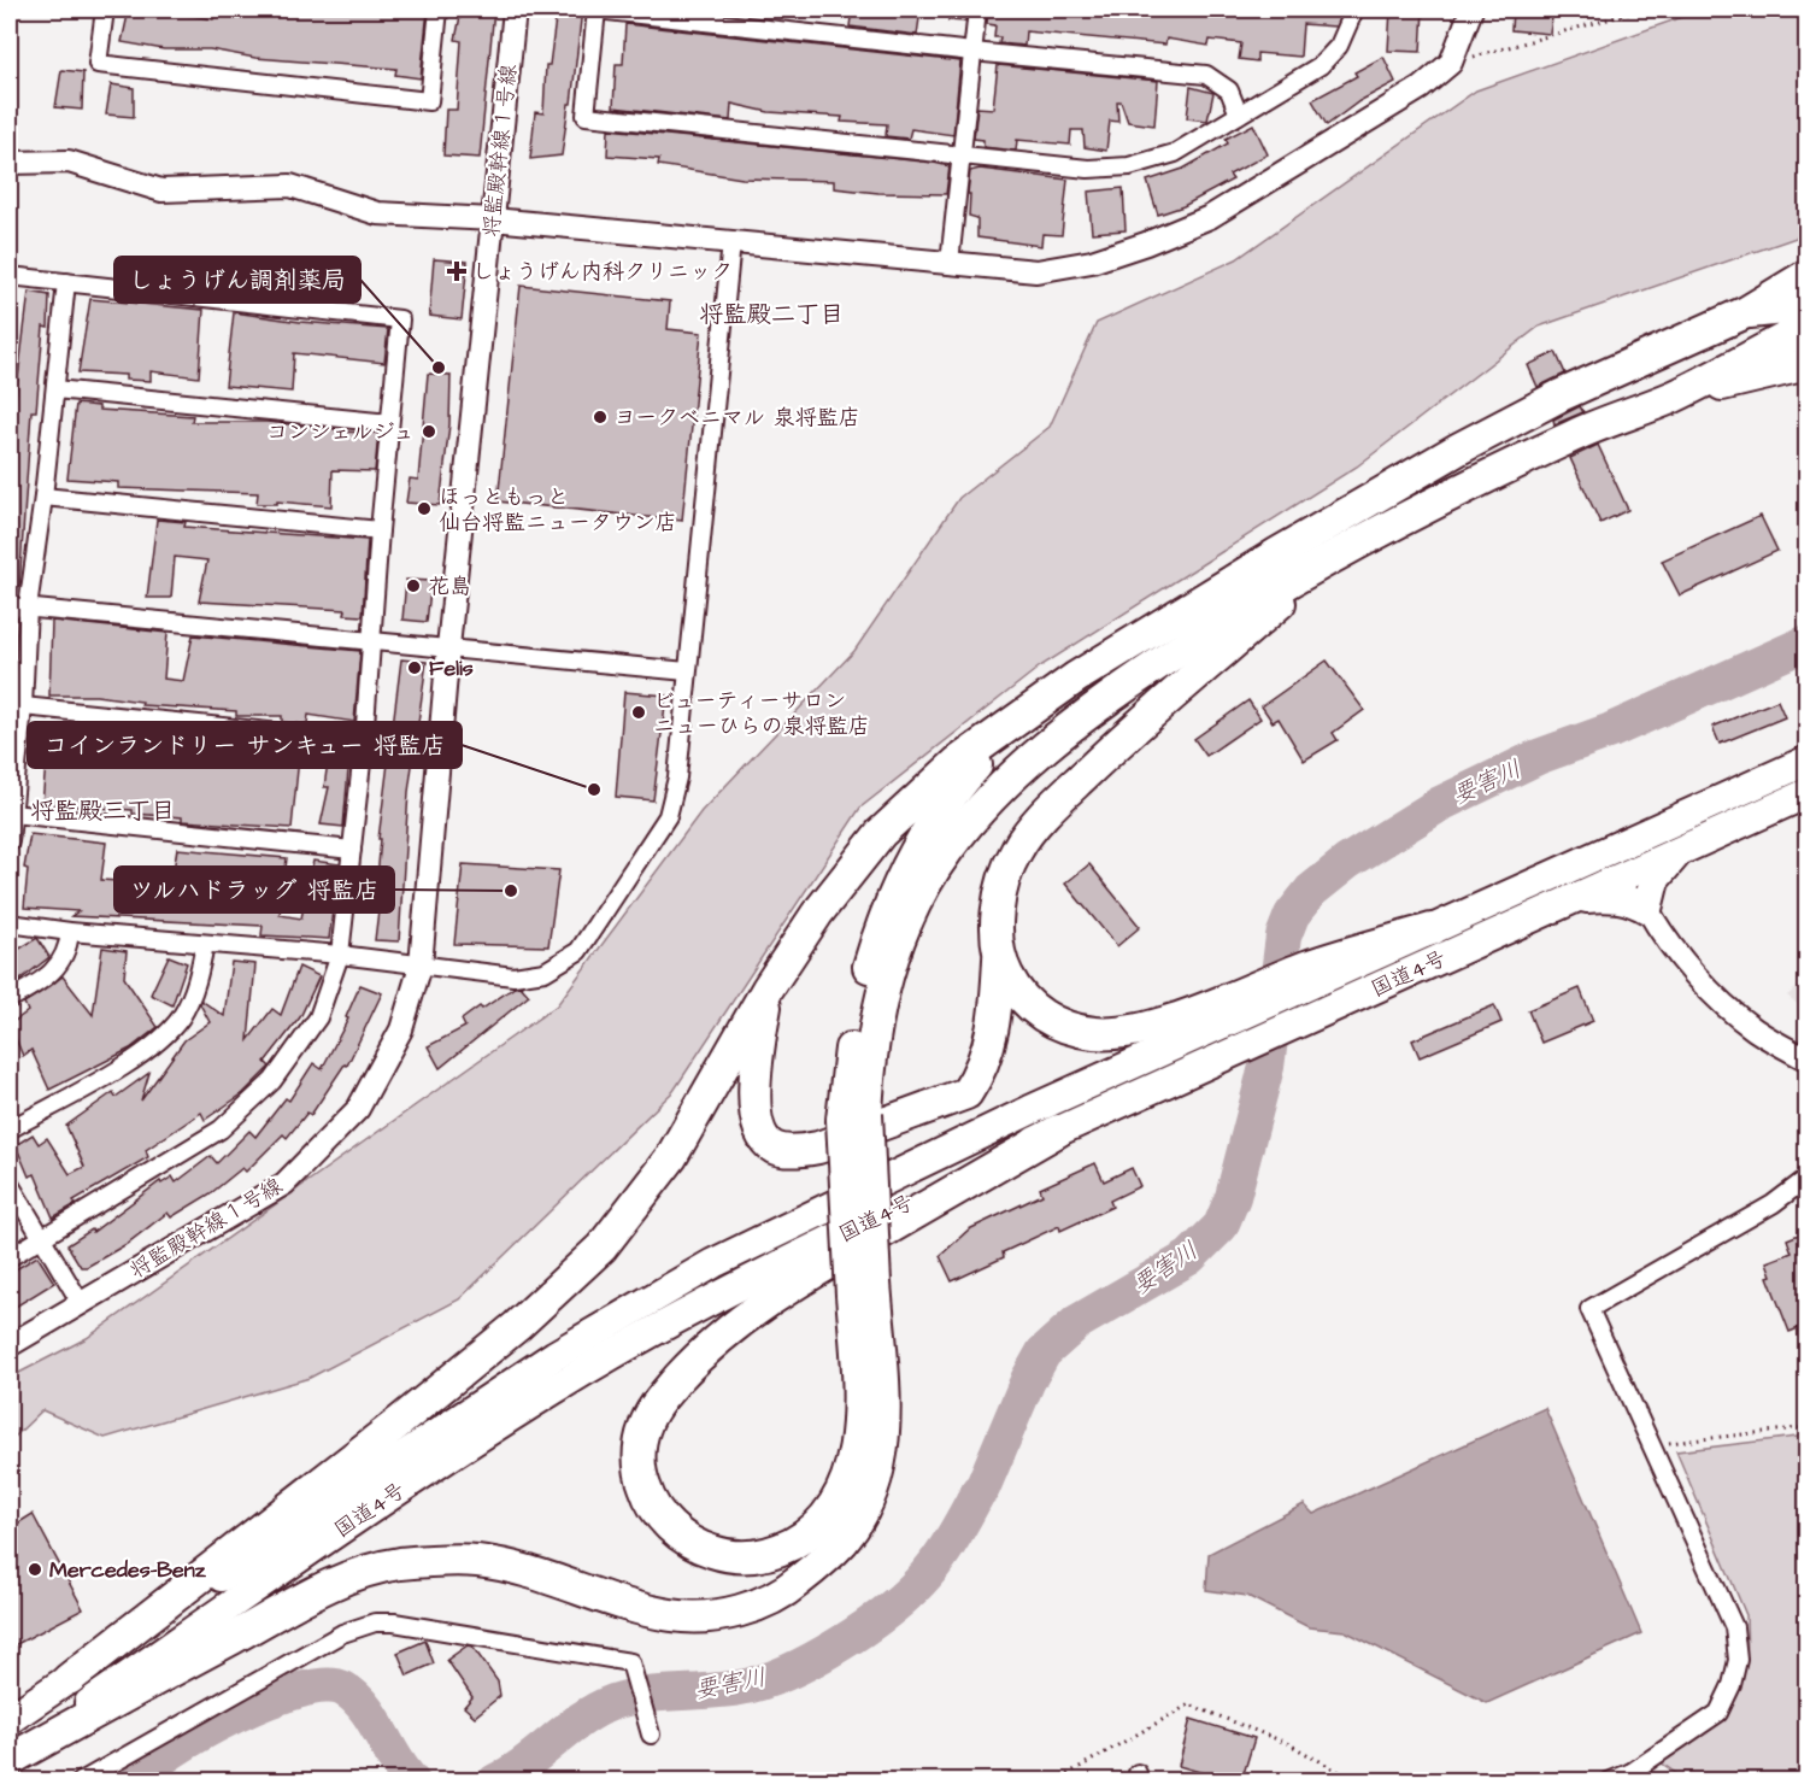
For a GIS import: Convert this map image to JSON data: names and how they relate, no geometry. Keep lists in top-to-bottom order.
{
  "streets": {
    "highway": ["国道4号"],
    "street": ["将監殿幹線１号線"]
  },
  "districts": ["将監殿二丁目", "将監殿三丁目"],
  "water": ["要害川"],
  "places": {
    "health": ["しょうげん内科クリニック"],
    "other": [
      "しょうげん調剤薬局",
      "ヨークベニマル 泉将監店",
      "コンシェルジュ",
      "ほっともっと 仙台将監ニュータウン店",
      "花島",
      "Felis",
      "ビューティーサロン ニューひらの泉将監店",
      "コインランドリー サンキュー 将監店",
      "ツルハドラッグ 将監店",
      "Mercedes-Benz"
    ]
  }
}
